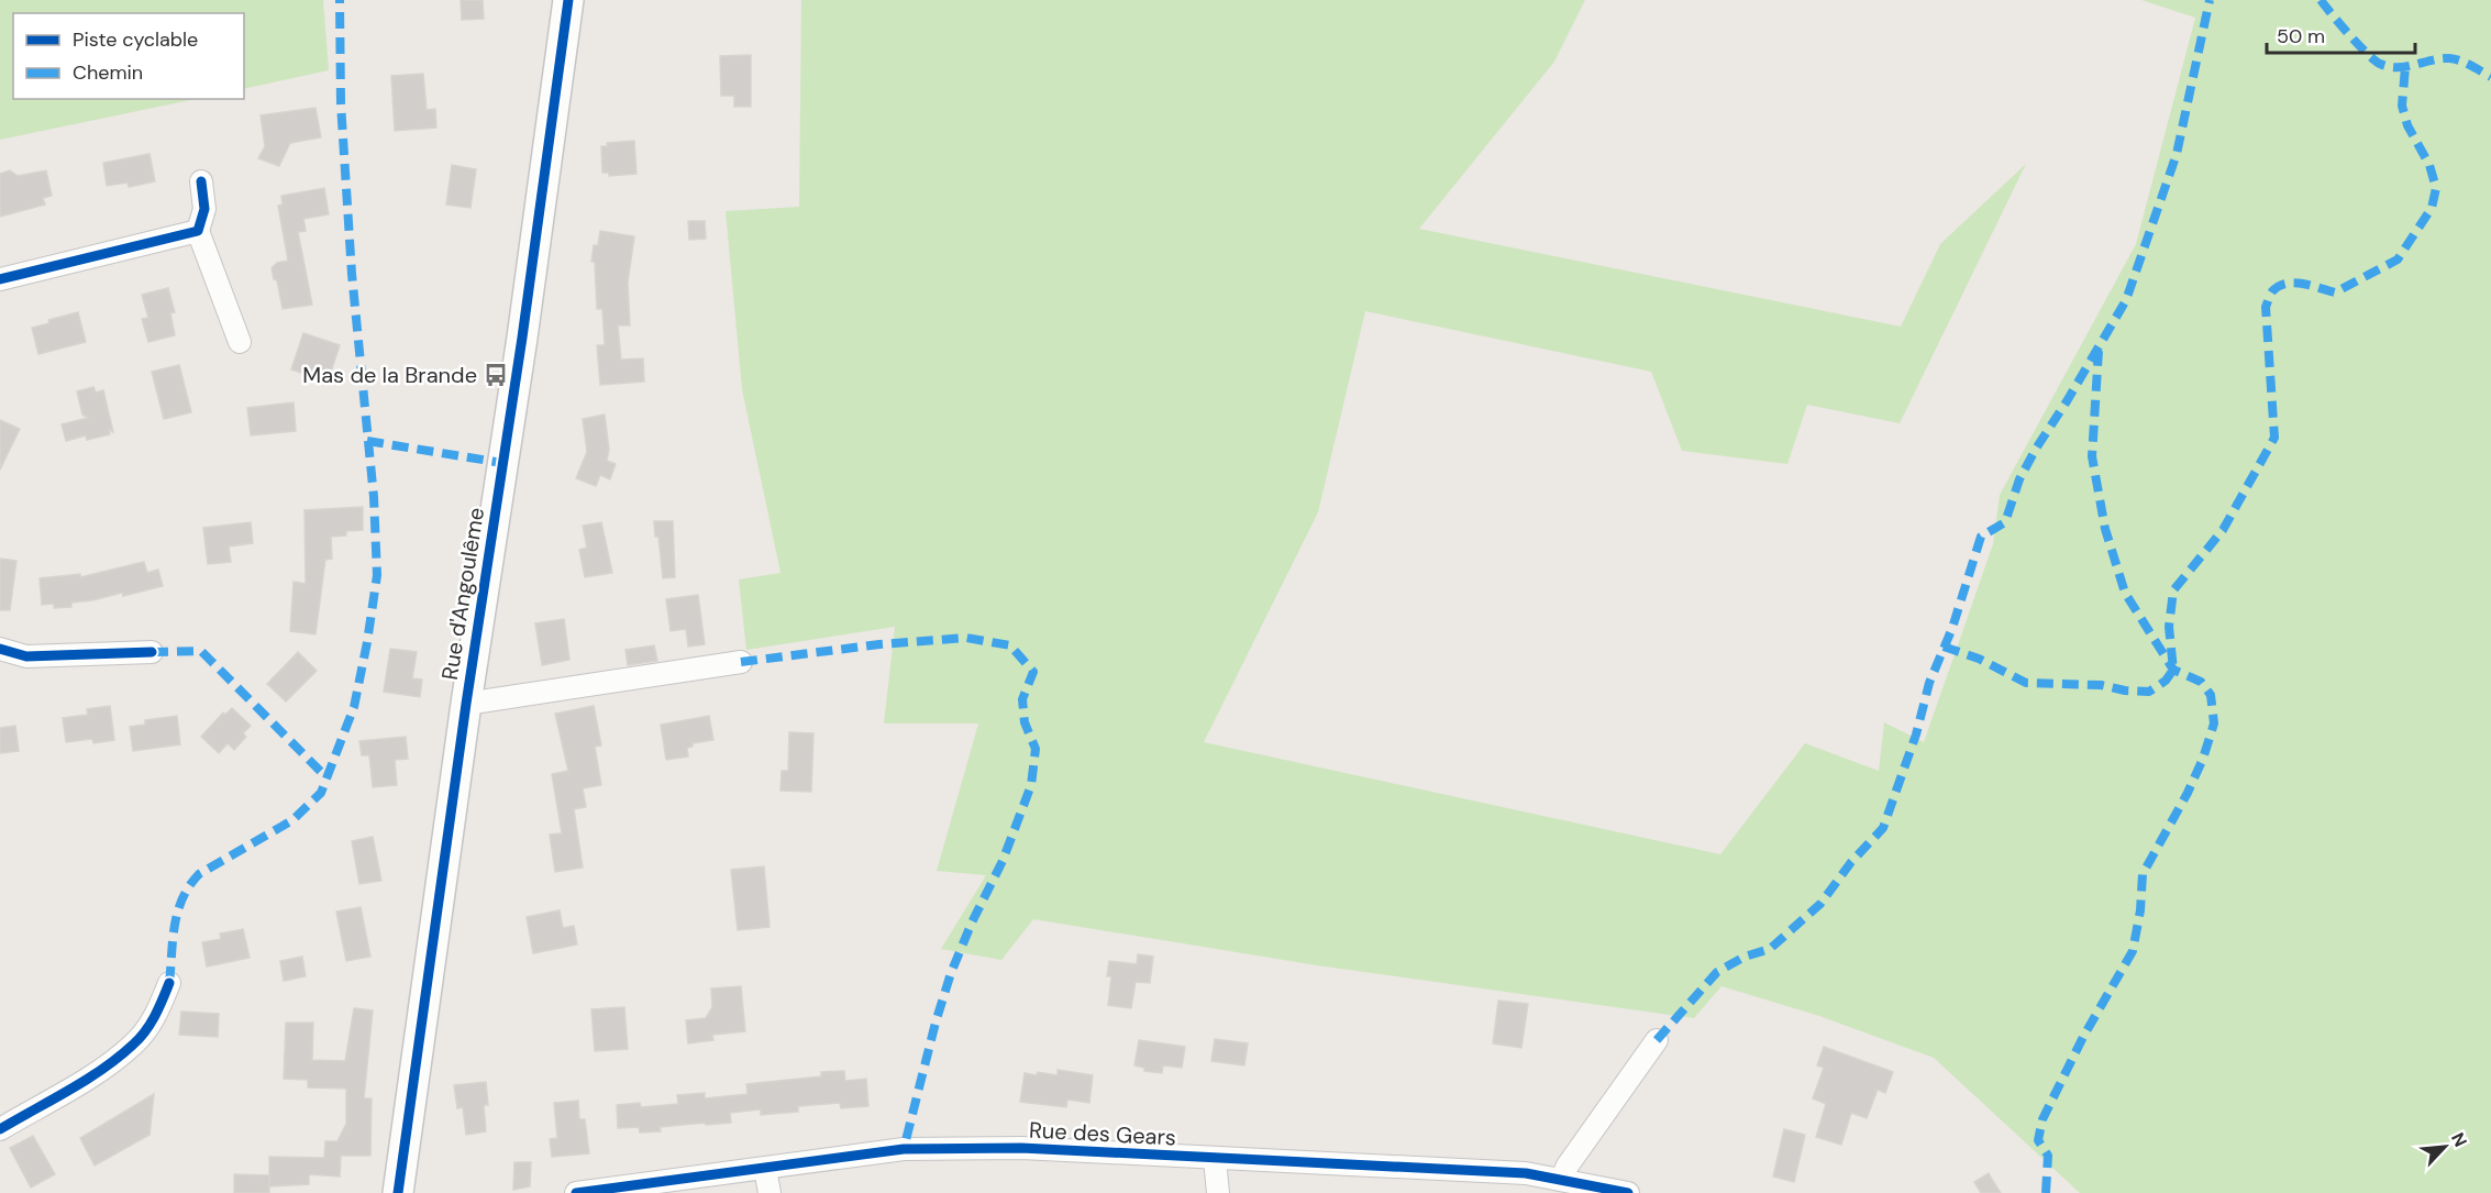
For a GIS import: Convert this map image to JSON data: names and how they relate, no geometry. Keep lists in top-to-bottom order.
{
  "streets": {
    "street": ["Rue d'Angoulême", "Rue des Gears"]
  },
  "places": {
    "bus stop": ["Mas de la Brande"]
  },
  "legend": ["Piste cyclable", "Chemin"],
  "scale_bar": "50 m",
  "north": "top right"
}
